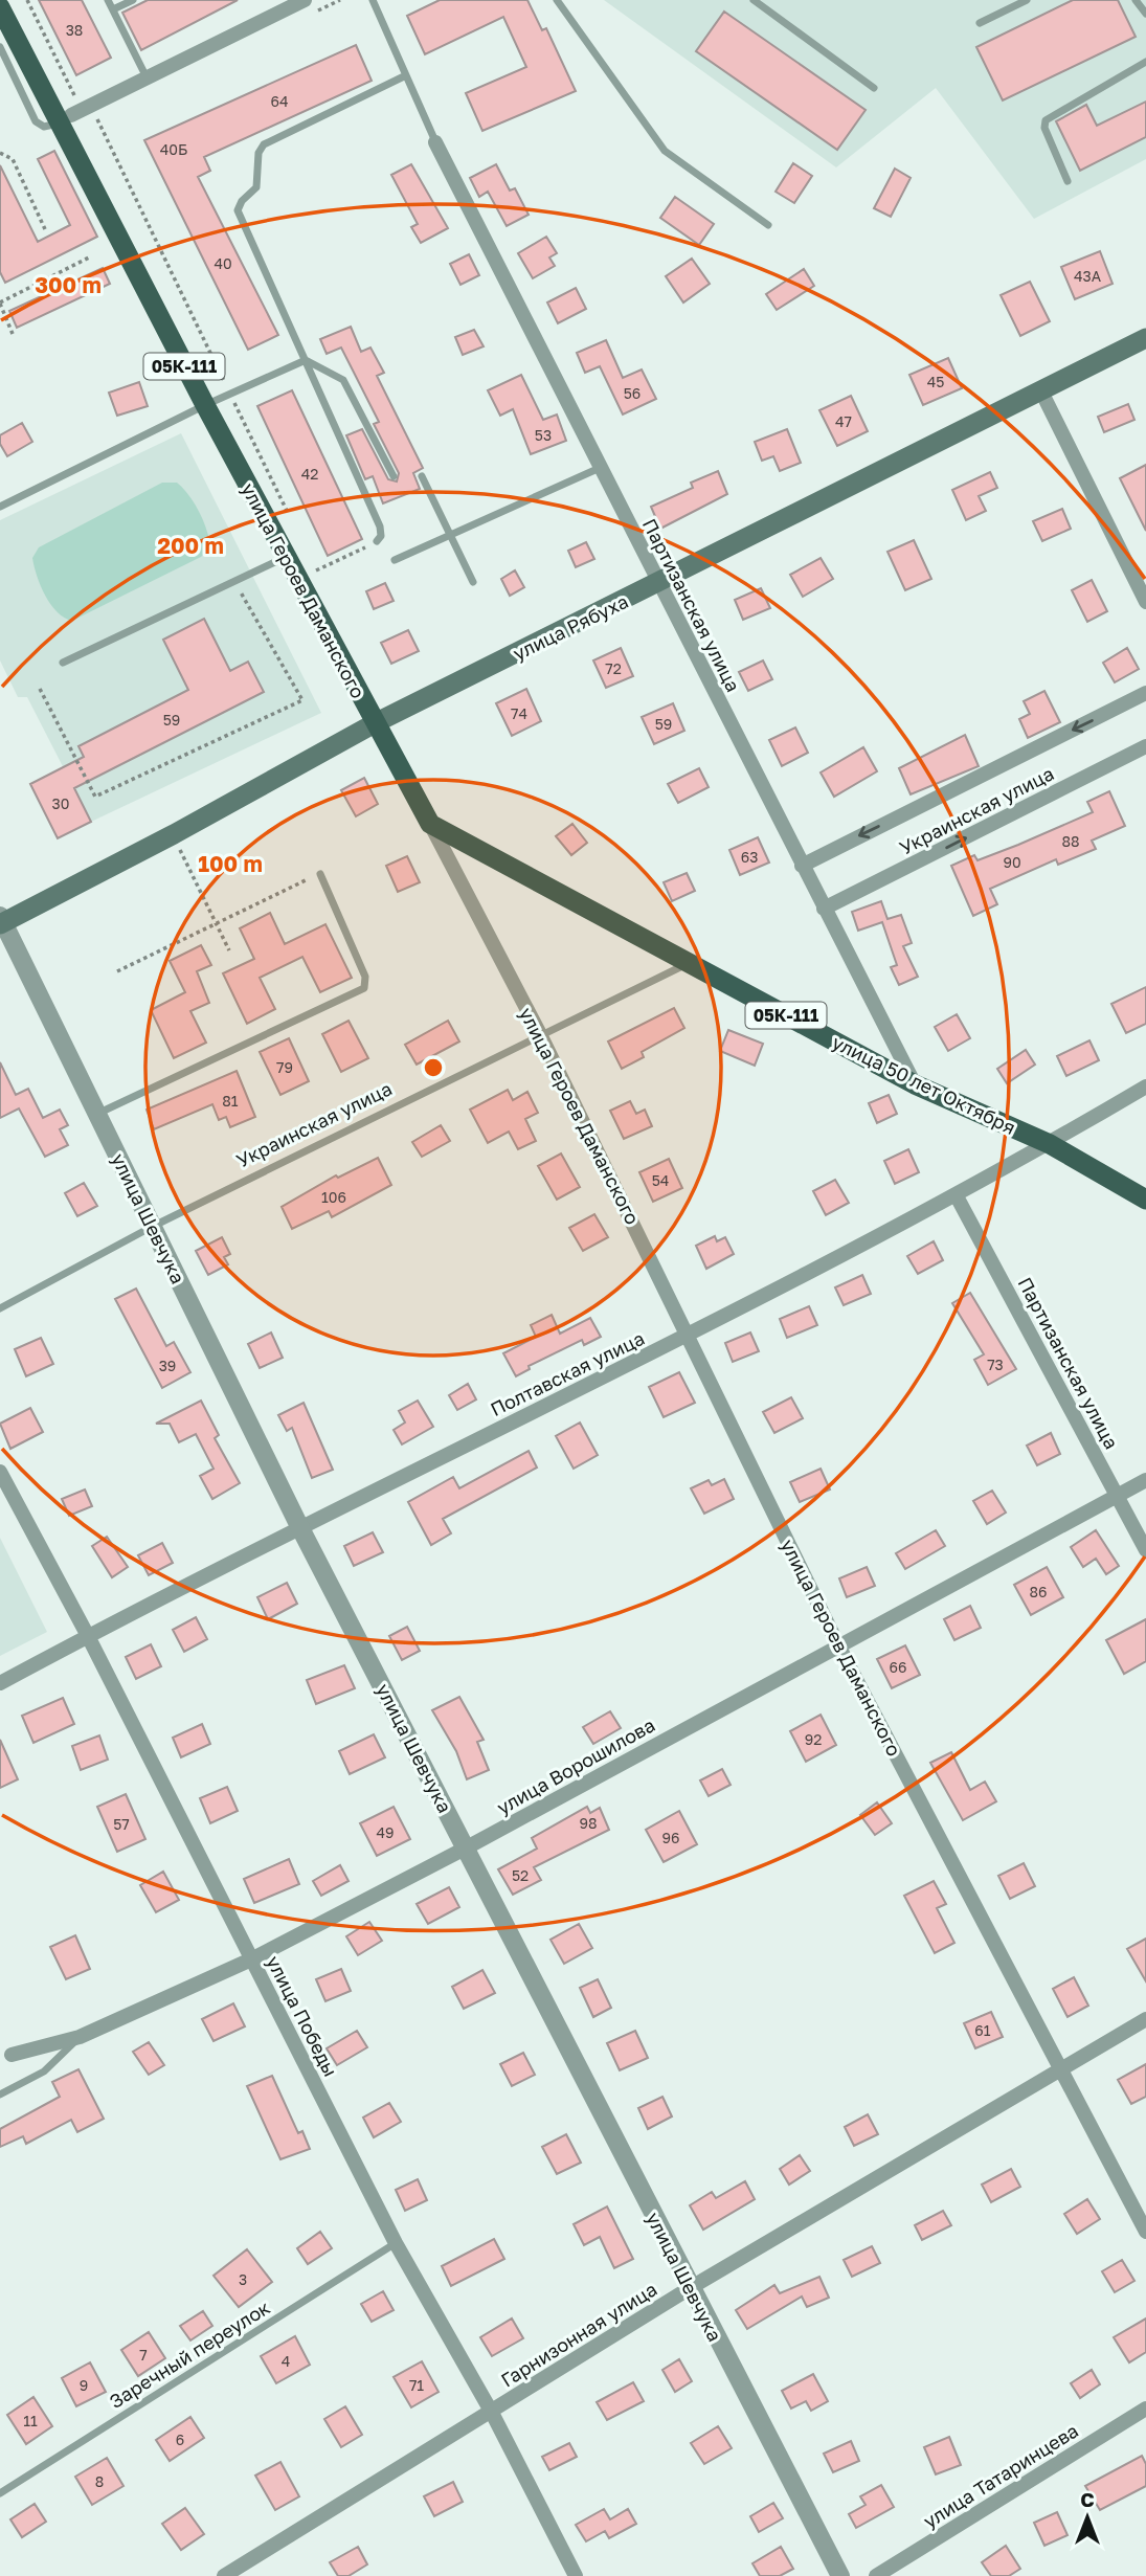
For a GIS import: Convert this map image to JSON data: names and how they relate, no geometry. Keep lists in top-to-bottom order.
{
  "streets": {
    "main road": [
      "05К-111",
      "улица Героев Даманского",
      "улица Рябуха",
      "улица 50 лет Октября"
    ],
    "street": [
      "Партизанская улица",
      "Украинская улица",
      "улица Шевчука",
      "Полтавская улица",
      "улица Ворошилова",
      "улица Победы",
      "Гарнизонная улица",
      "улица Татаринцева"
    ],
    "lane": ["Заречный переулок"]
  },
  "crossings": [
    ["улица Героев Даманского", "улица Рябуха"],
    ["улица Героев Даманского", "Украинская улица"],
    ["улица Героев Даманского", "улица 50 лет Октября"],
    ["улица Героев Даманского", "Полтавская улица"],
    ["улица Героев Даманского", "улица Ворошилова"],
    ["улица Героев Даманского", "Гарнизонная улица"],
    ["Партизанская улица", "улица Рябуха"],
    ["Партизанская улица", "Украинская улица"],
    ["Партизанская улица", "улица 50 лет Октября"],
    ["Партизанская улица", "Полтавская улица"],
    ["Партизанская улица", "улица Ворошилова"],
    ["улица Рябуха", "улица Шевчука"],
    ["Украинская улица", "улица 50 лет Октября"],
    ["Украинская улица", "улица Шевчука"],
    ["улица 50 лет Октября", "Полтавская улица"],
    ["улица Шевчука", "Полтавская улица"],
    ["улица Шевчука", "улица Ворошилова"],
    ["улица Шевчука", "Гарнизонная улица"],
    ["Полтавская улица", "улица Победы"],
    ["улица Ворошилова", "улица Победы"],
    ["улица Победы", "Гарнизонная улица"],
    ["улица Победы", "Заречный переулок"]
  ],
  "house_numbers": [
    "38",
    "64",
    "40Б",
    "40",
    "43А",
    "45",
    "56",
    "47",
    "53",
    "42",
    "72",
    "74",
    "59",
    "59",
    "30",
    "88",
    "63",
    "90",
    "79",
    "81",
    "54",
    "106",
    "73",
    "39",
    "86",
    "66",
    "92",
    "98",
    "57",
    "49",
    "96",
    "52",
    "61",
    "3",
    "7",
    "4",
    "9",
    "71",
    "11",
    "6",
    "8"
  ],
  "north": "top",
  "rings": ["300 m", "200 m", "100 m"]
}
